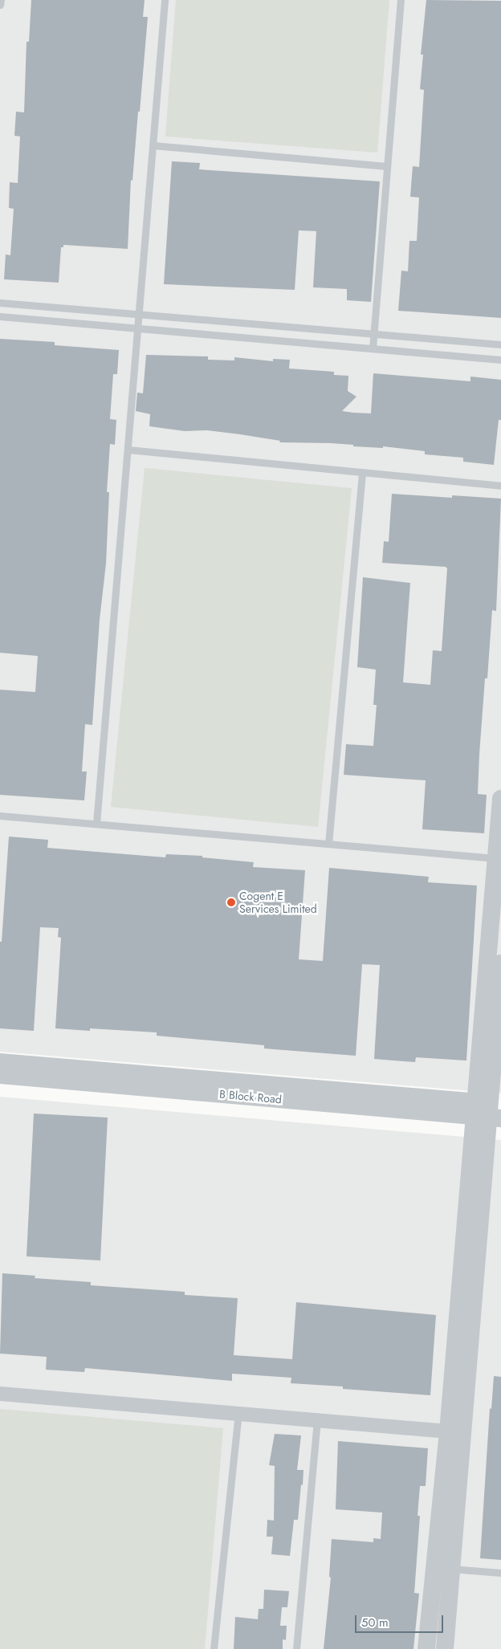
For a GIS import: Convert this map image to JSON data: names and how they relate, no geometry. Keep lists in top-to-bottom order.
{
  "streets": {
    "street": ["B Block Road"]
  },
  "places": ["Cogent E Services Limited"],
  "scale_bar": "50 m"
}
